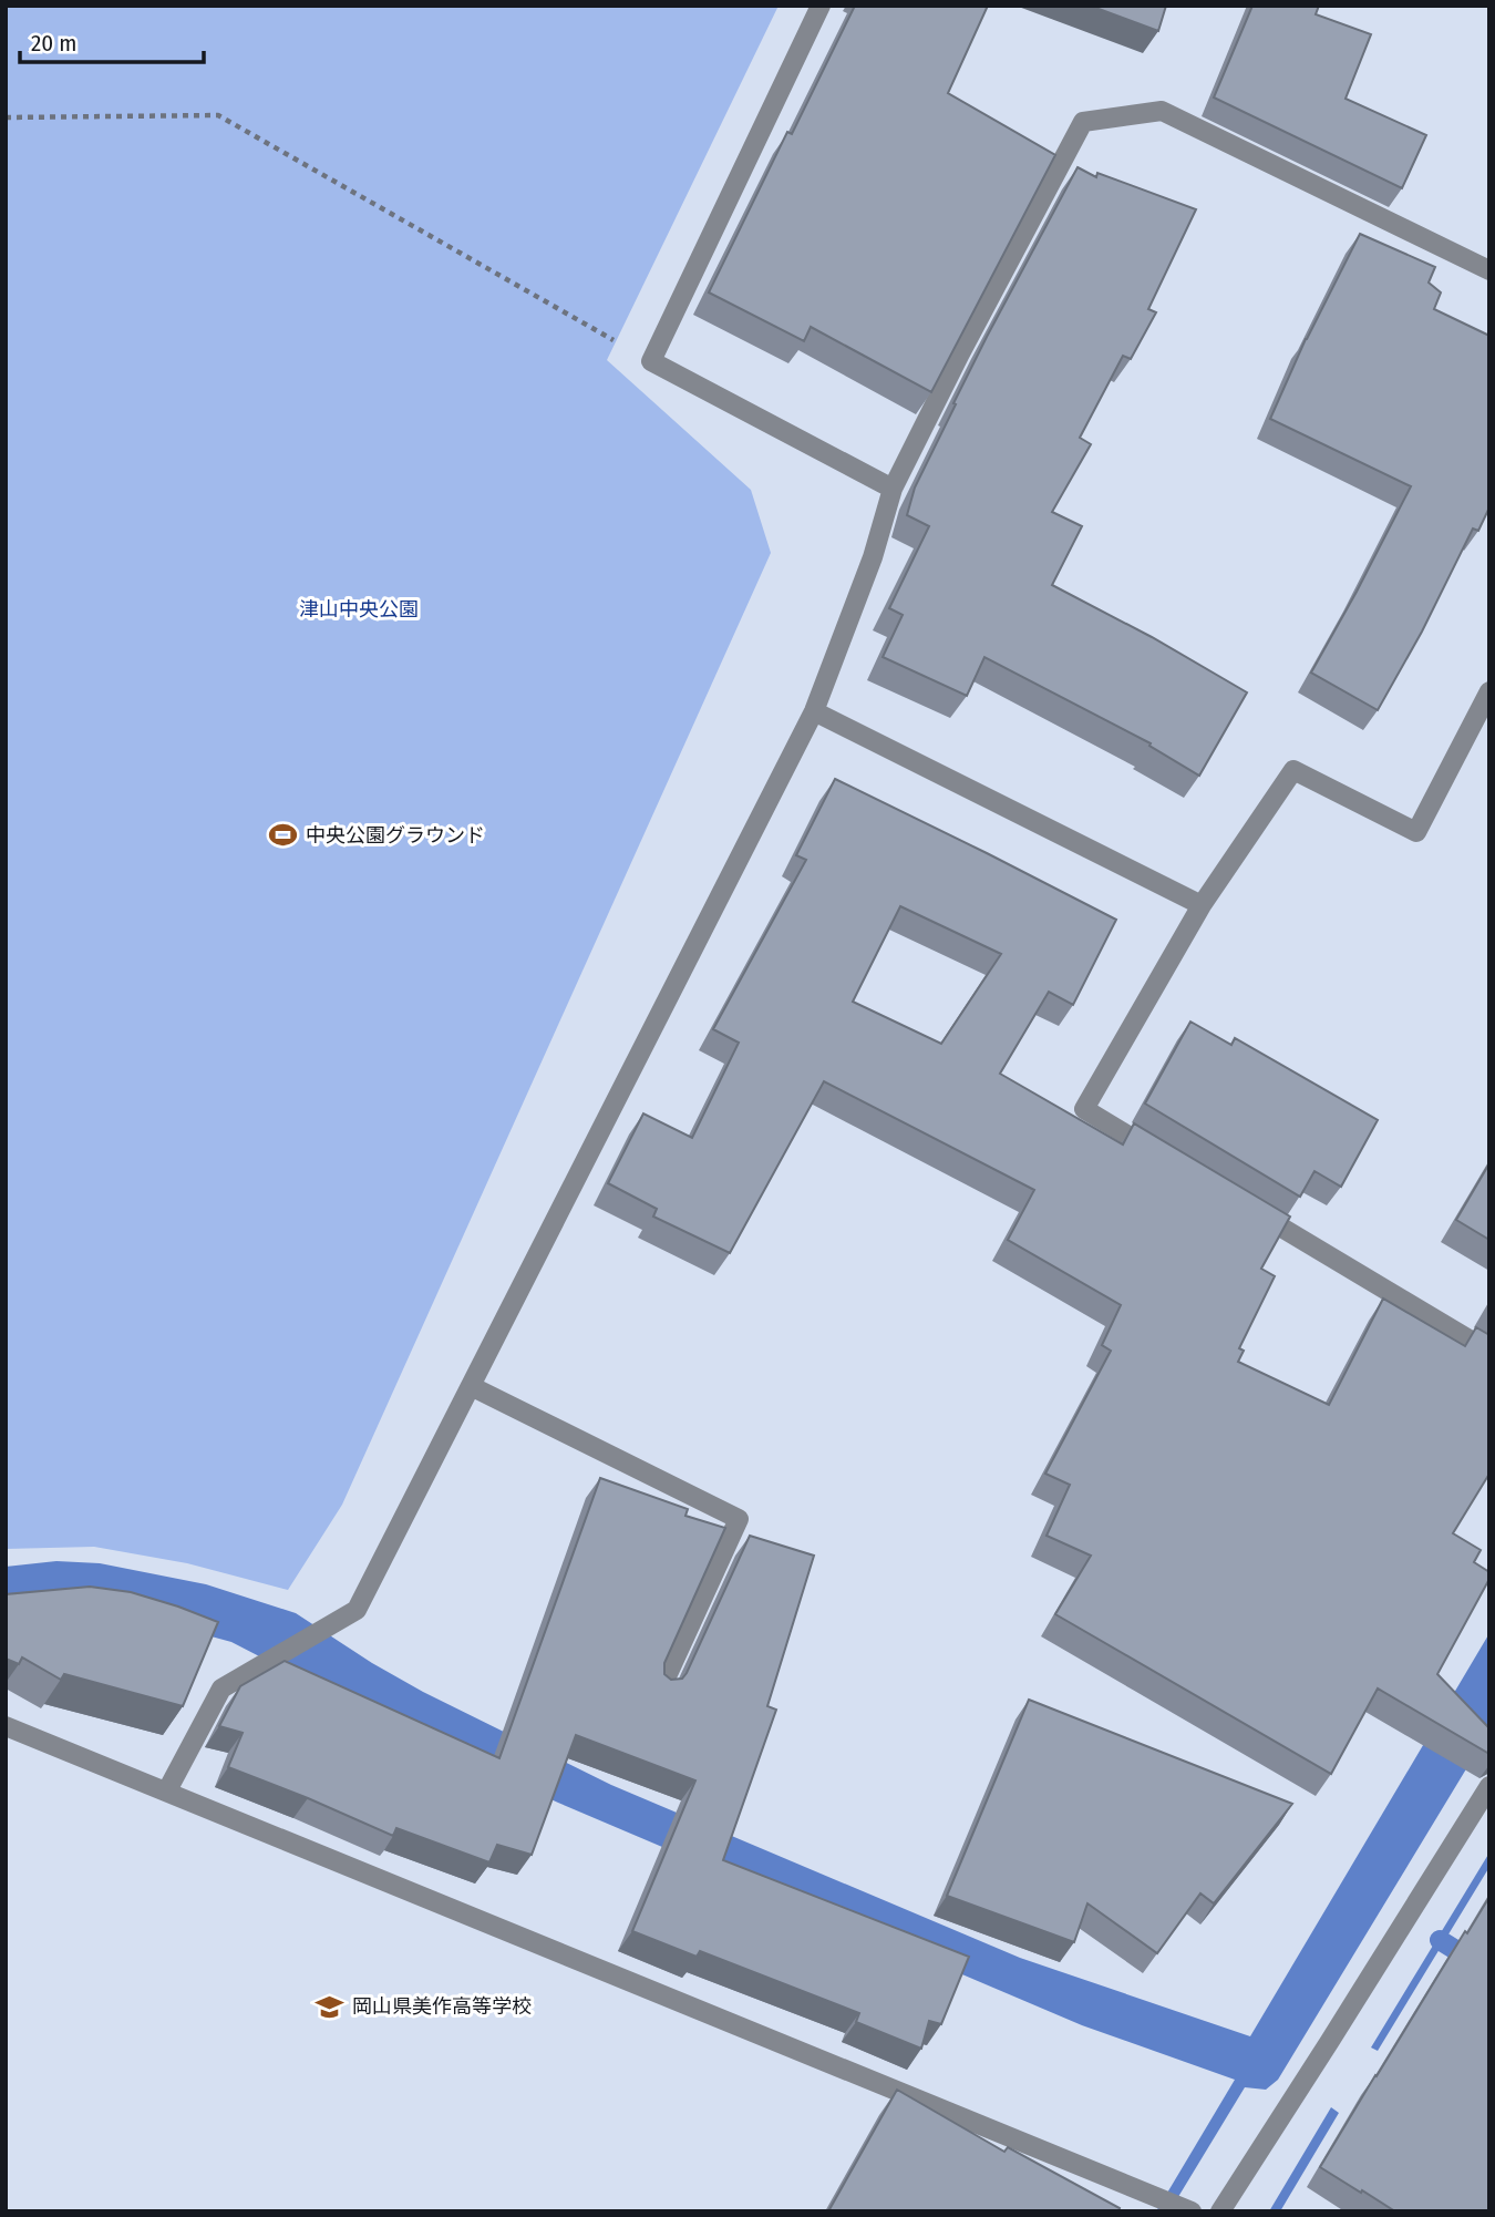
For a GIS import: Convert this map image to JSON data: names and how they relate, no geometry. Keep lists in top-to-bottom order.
{
  "parks": ["津山中央公園"],
  "places": {
    "sports": ["中央公園グラウンド"],
    "school or university": ["岡山県美作高等学校"]
  },
  "scale_bar": "20 m"
}
